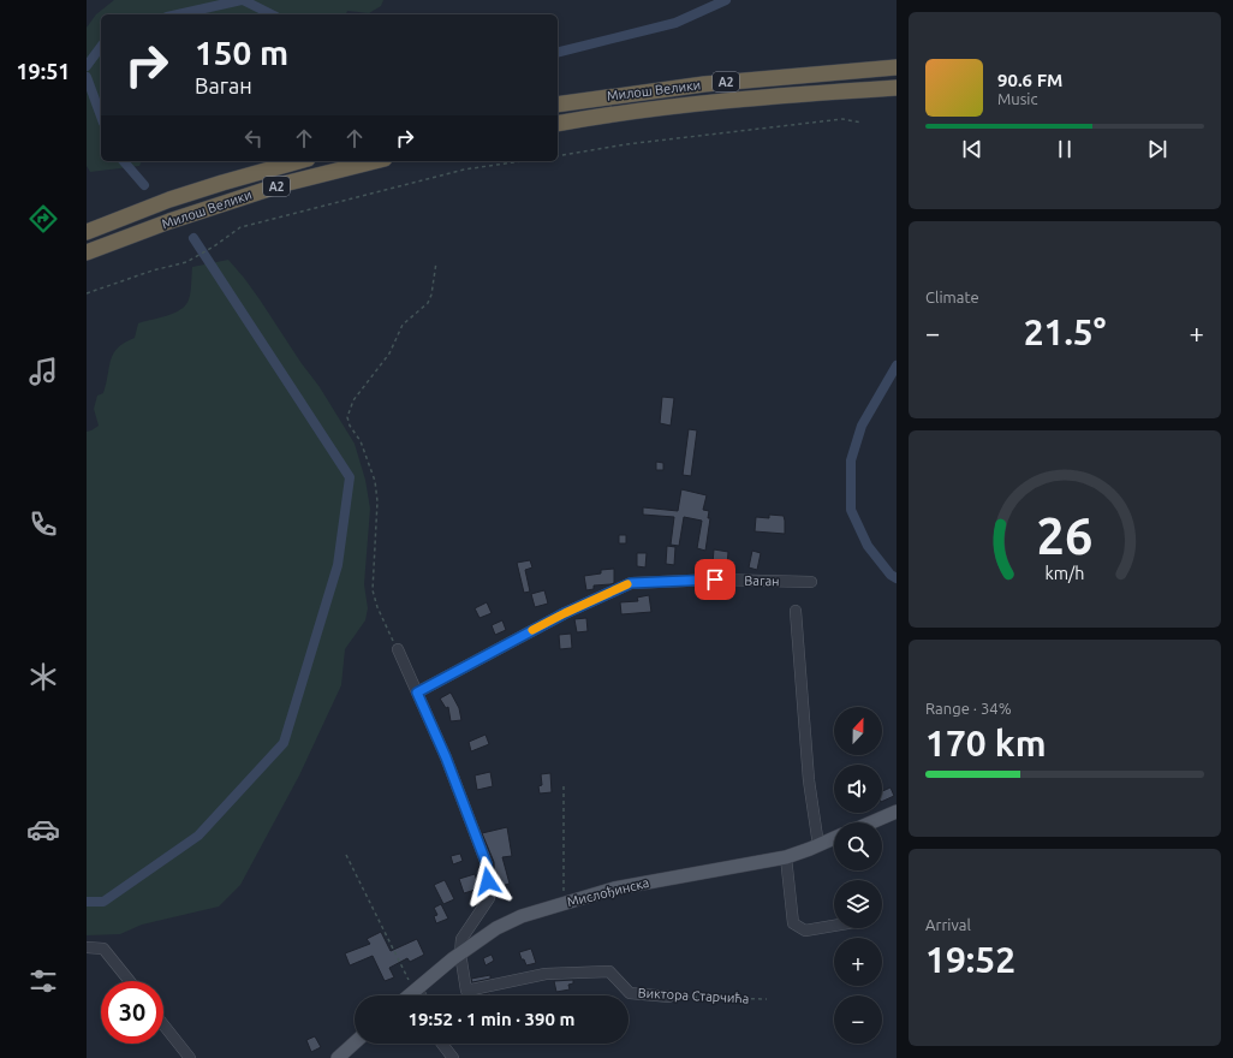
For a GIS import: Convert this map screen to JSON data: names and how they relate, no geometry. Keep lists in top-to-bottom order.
{
  "streets": {
    "highway": ["A2", "Милош Велики"],
    "main road": ["Мислођинска"],
    "street": ["Ваган", "Виктора Старчића"]
  },
  "crossings": [
    ["Мислођинска", "Виктора Старчића"]
  ],
  "north": "top",
  "page": {
    "tabs": "19:51",
    "turn": ["150 m", "Ваган"],
    "song": ["90.6 FM", "Music"],
    "tile": [
      "Climate",
      ["Range · 34%", "170 km"],
      ["Arrival", "19:52"]
    ],
    "heat": ["−", "21.5°", "+"],
    "map_buttons": ["+", "−"],
    "limit": "30",
    "trip": "19:52 · 1 min · 390 m",
    "gauge": ["26", "km/h"]
  }
}
